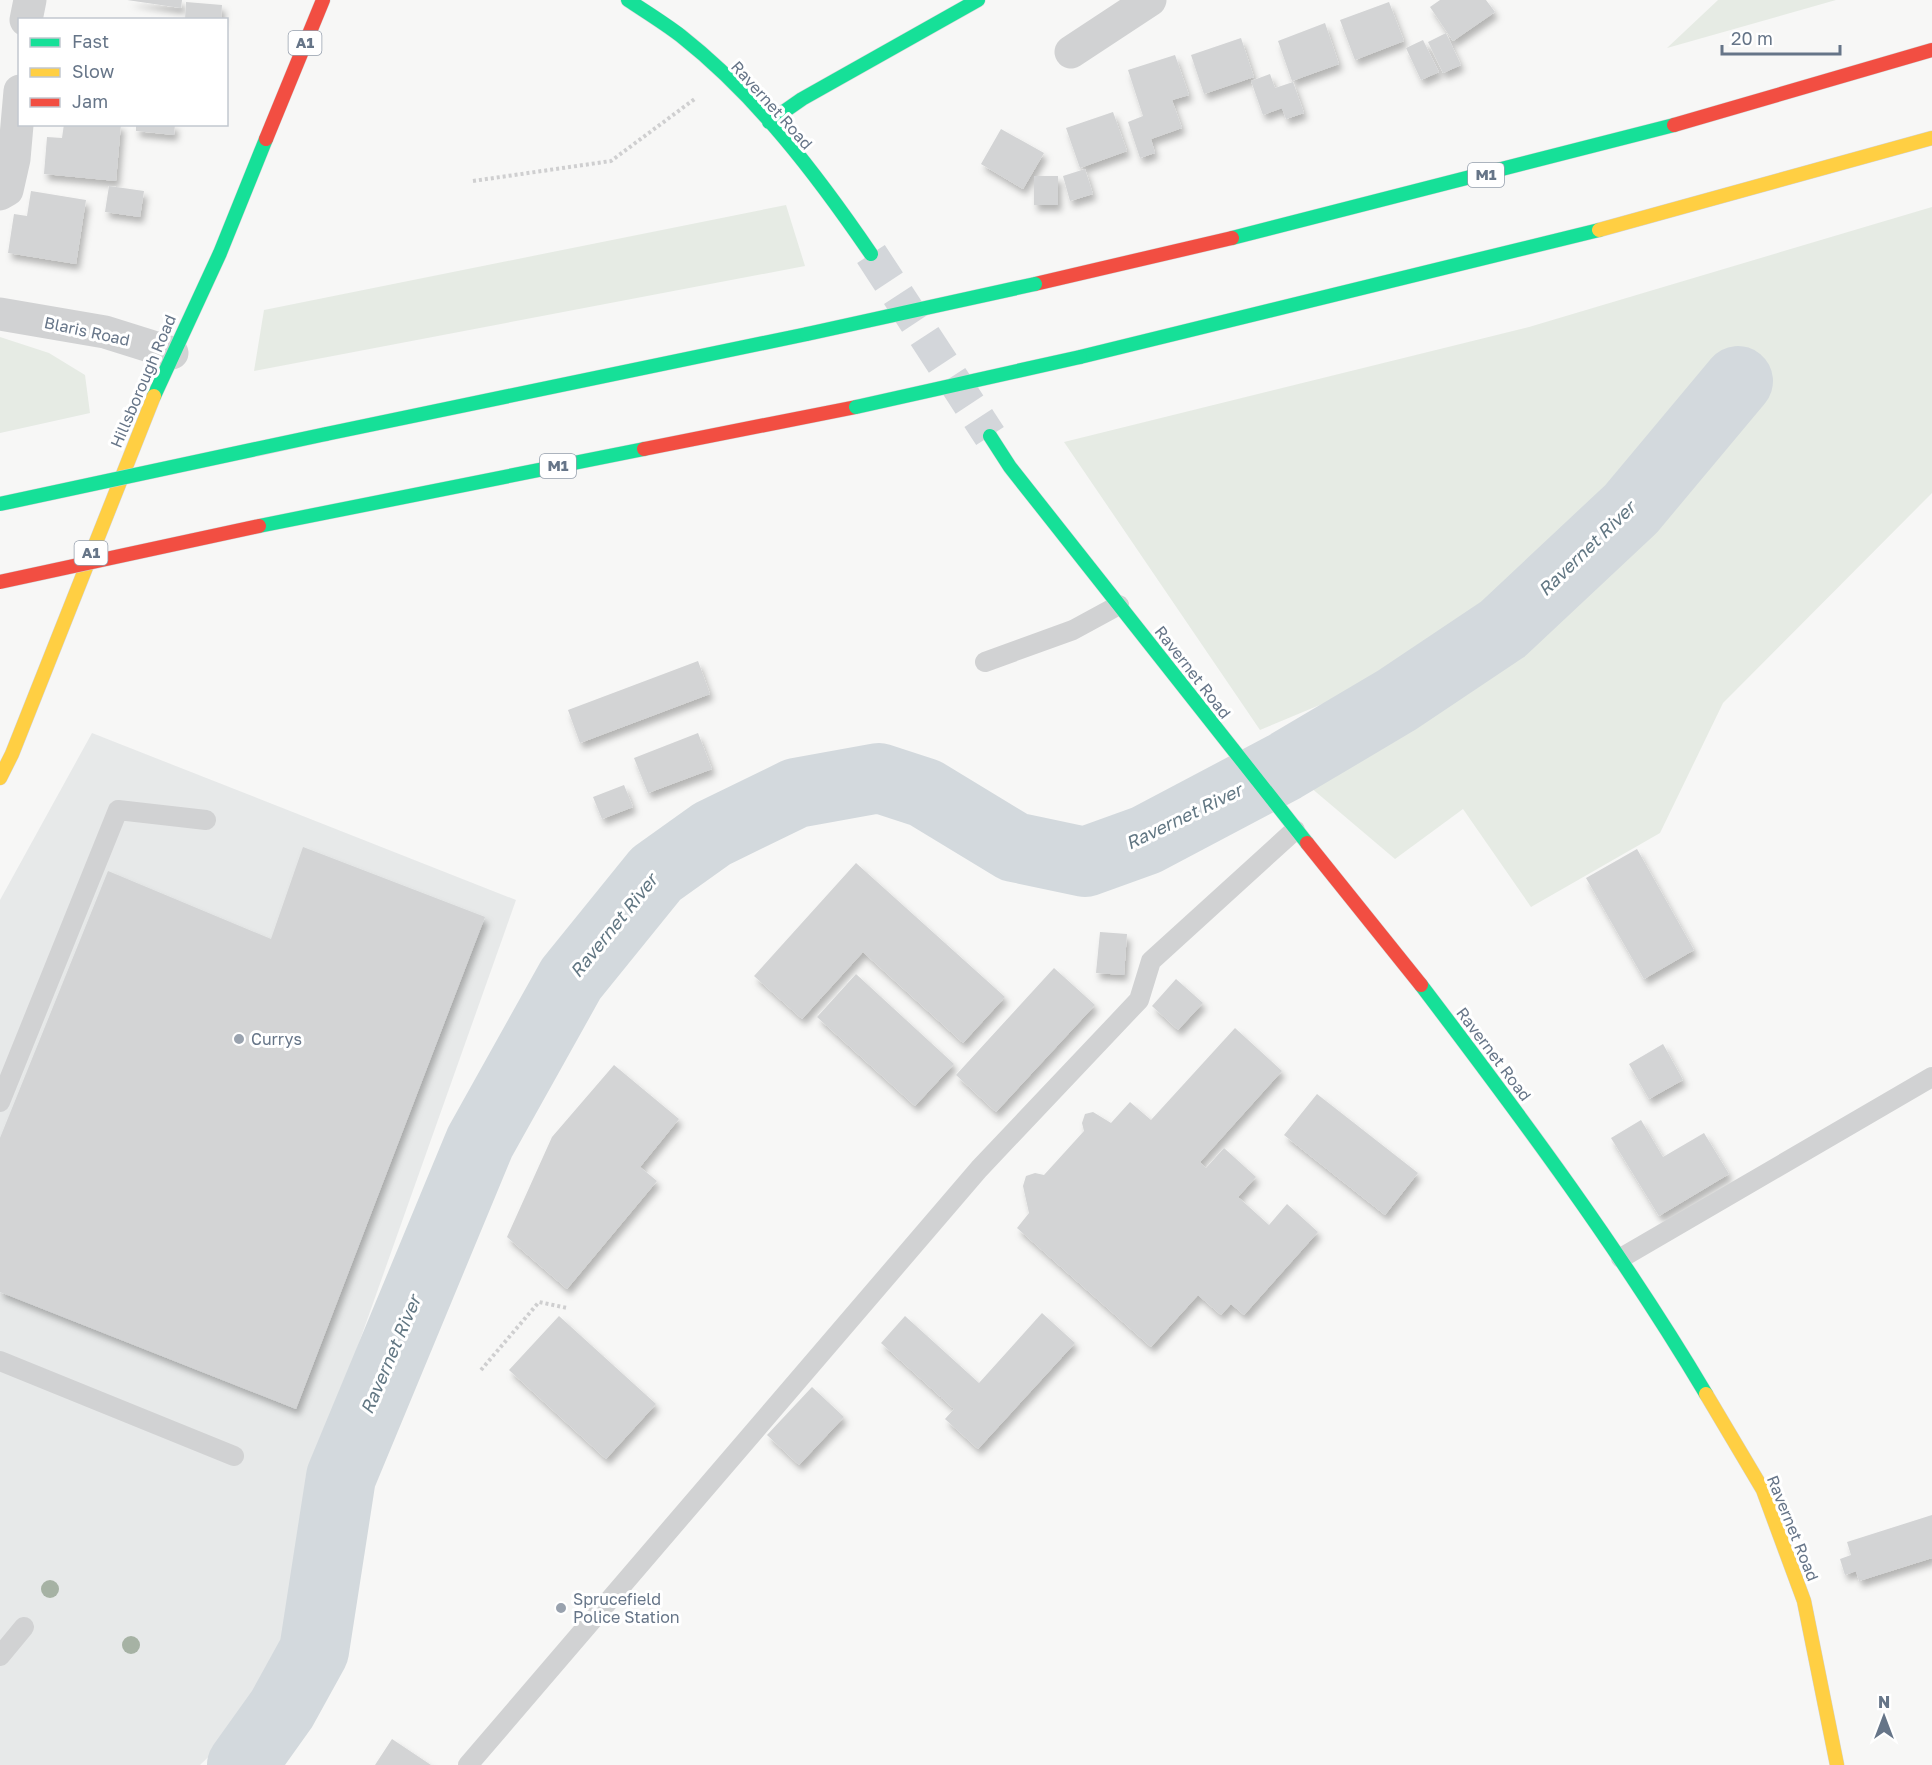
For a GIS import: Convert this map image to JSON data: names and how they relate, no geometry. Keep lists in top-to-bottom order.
{
  "streets": {
    "main road": [
      "A1",
      "Ravernet Road",
      "M1",
      "Hillsborough Road"
    ],
    "street": ["Blaris Road"]
  },
  "crossings": [
    ["Blaris Road", "Hillsborough Road"]
  ],
  "water": ["Ravernet River"],
  "places": ["Currys", "Sprucefield Police Station"],
  "legend": ["Fast", "Slow", "Jam"],
  "scale_bar": "20 m",
  "north": "top"
}
